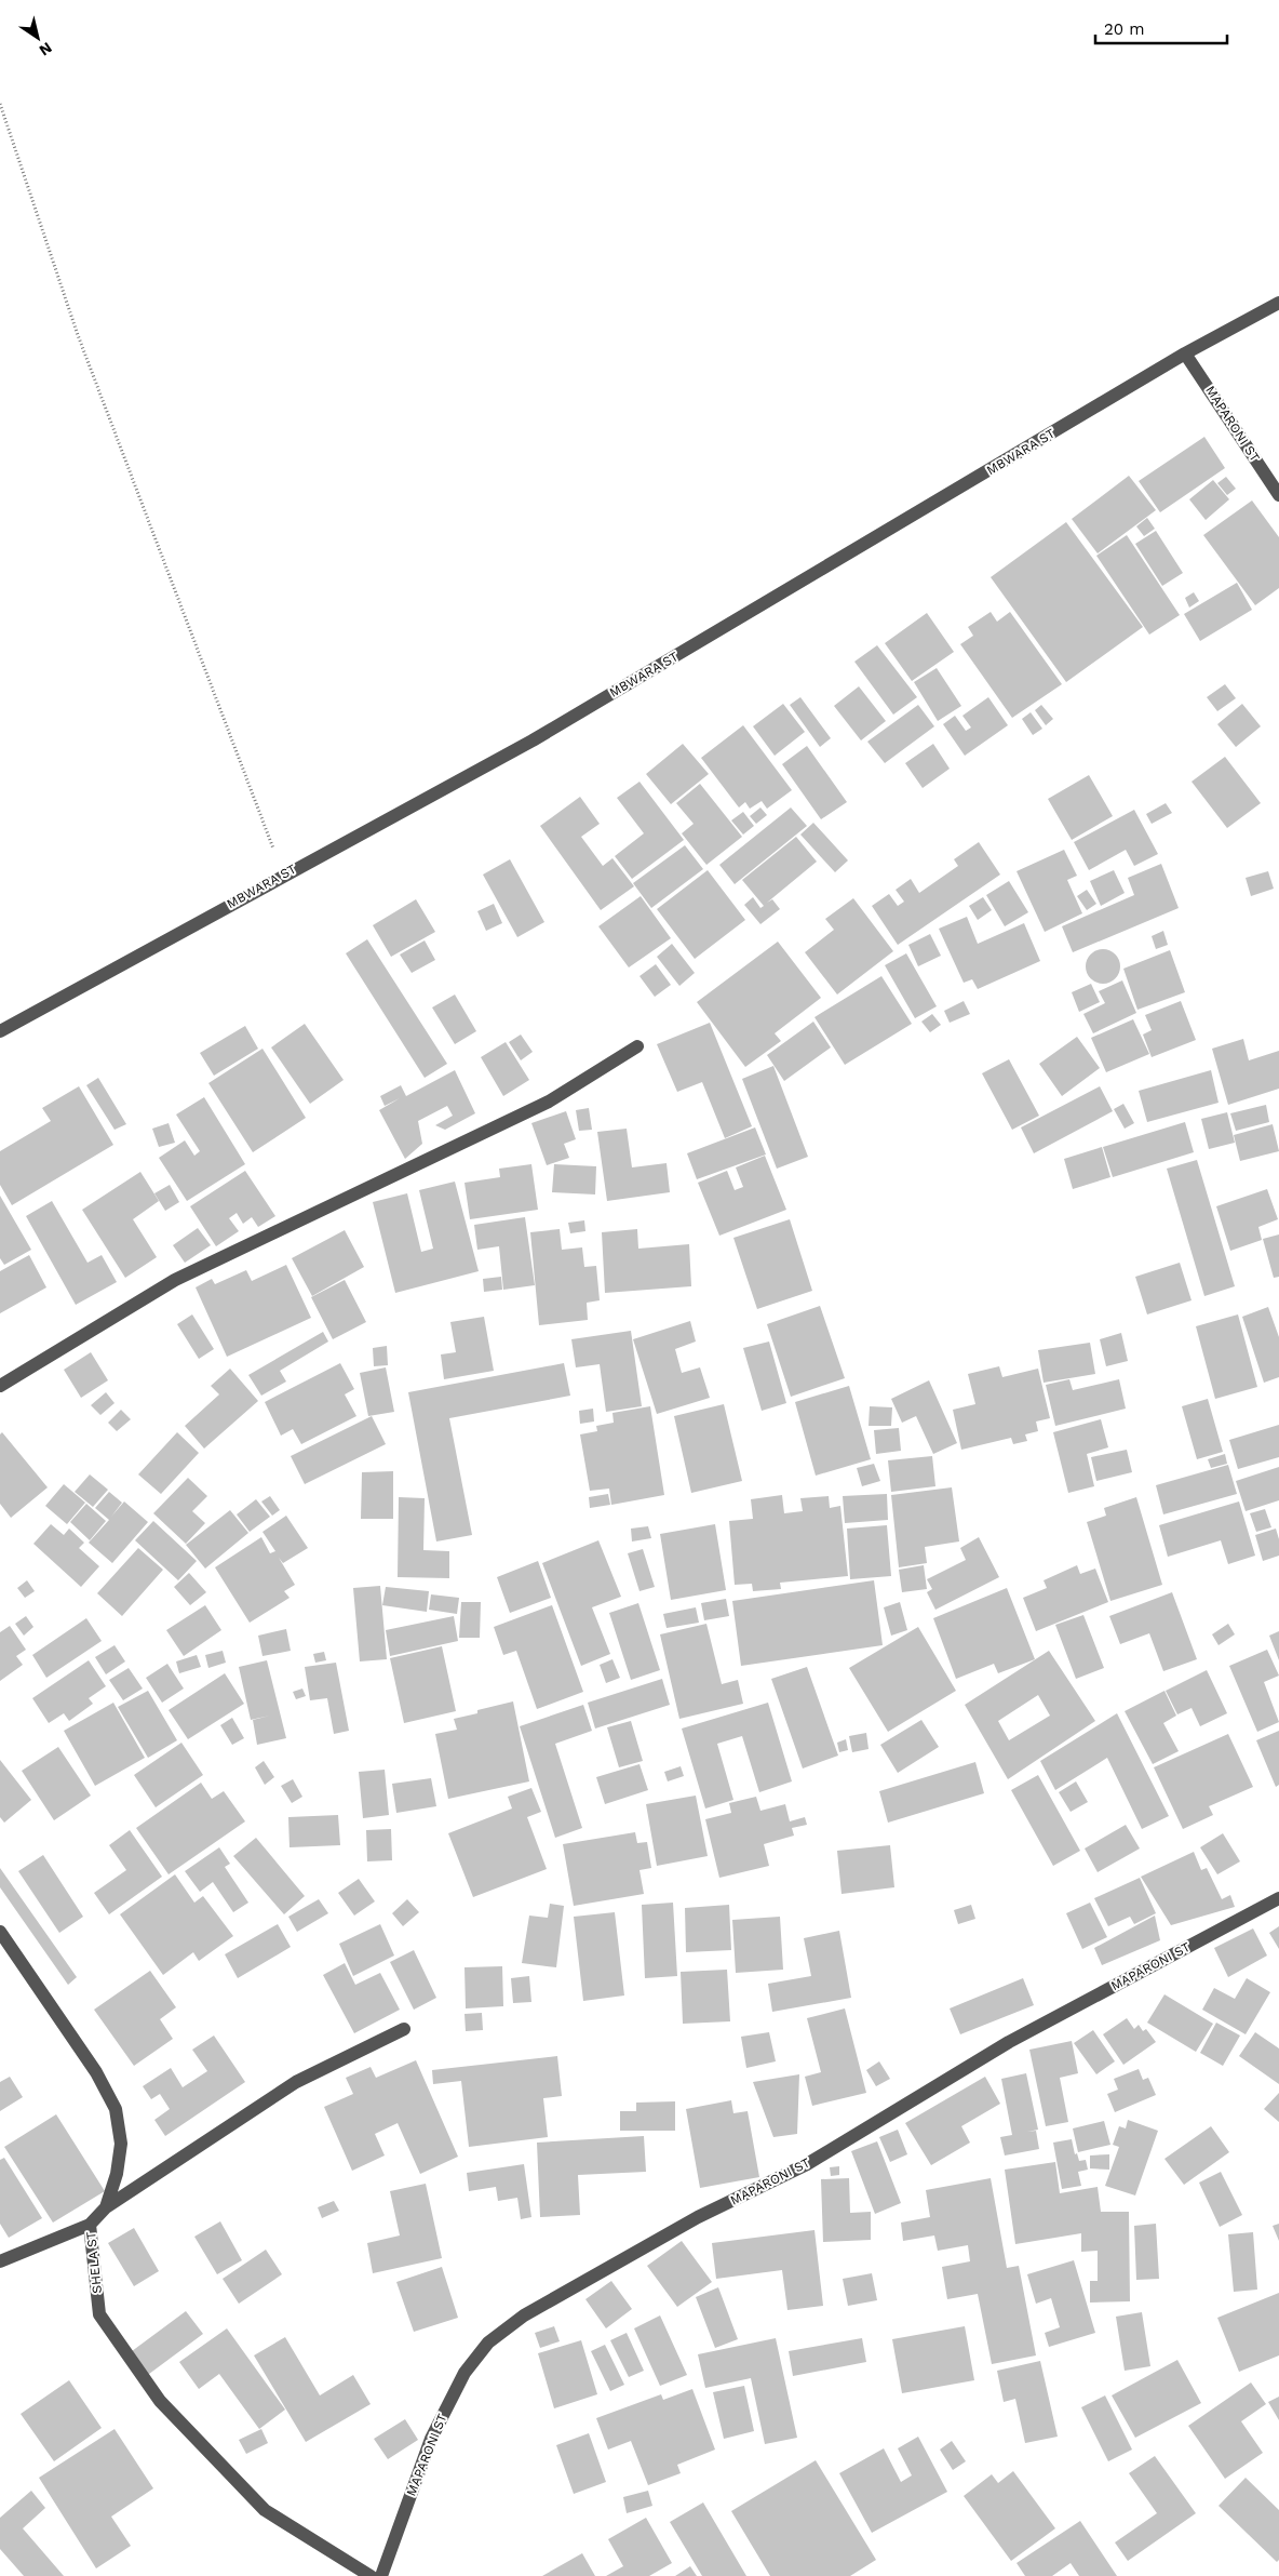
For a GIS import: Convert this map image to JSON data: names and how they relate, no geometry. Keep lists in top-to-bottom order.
{
  "streets": {
    "street": ["MAPARONI ST", "MBWARA ST", "SHELA ST"]
  },
  "crossings": [
    ["MAPARONI ST", "MBWARA ST"]
  ],
  "scale_bar": "20 m",
  "north": "bottom right"
}
